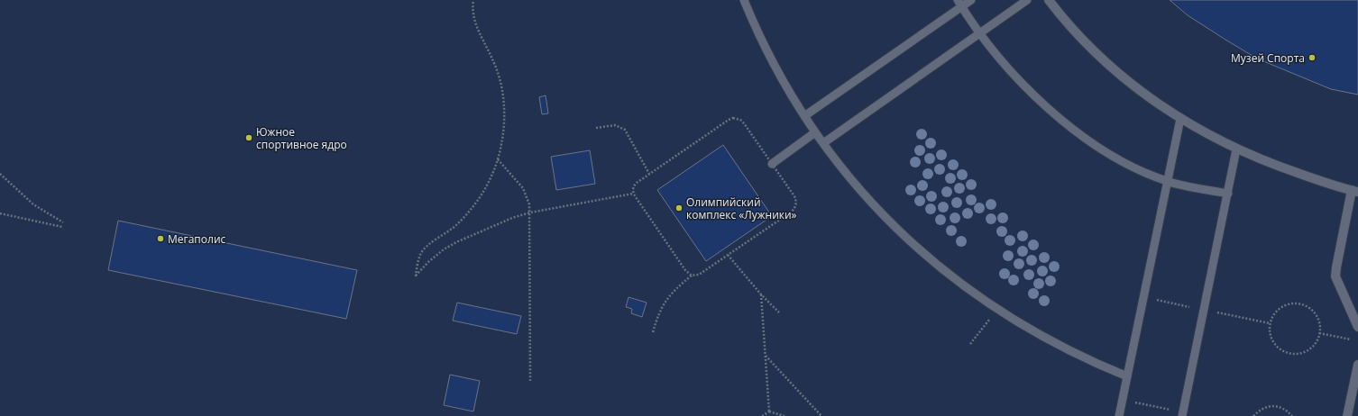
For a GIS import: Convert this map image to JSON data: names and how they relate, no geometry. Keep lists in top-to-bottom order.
{
  "places": [
    "Музей Спорта",
    "Южное спортивное ядро",
    "Олимпийский комплекс «Лужники»",
    "Мегаполис"
  ]
}
